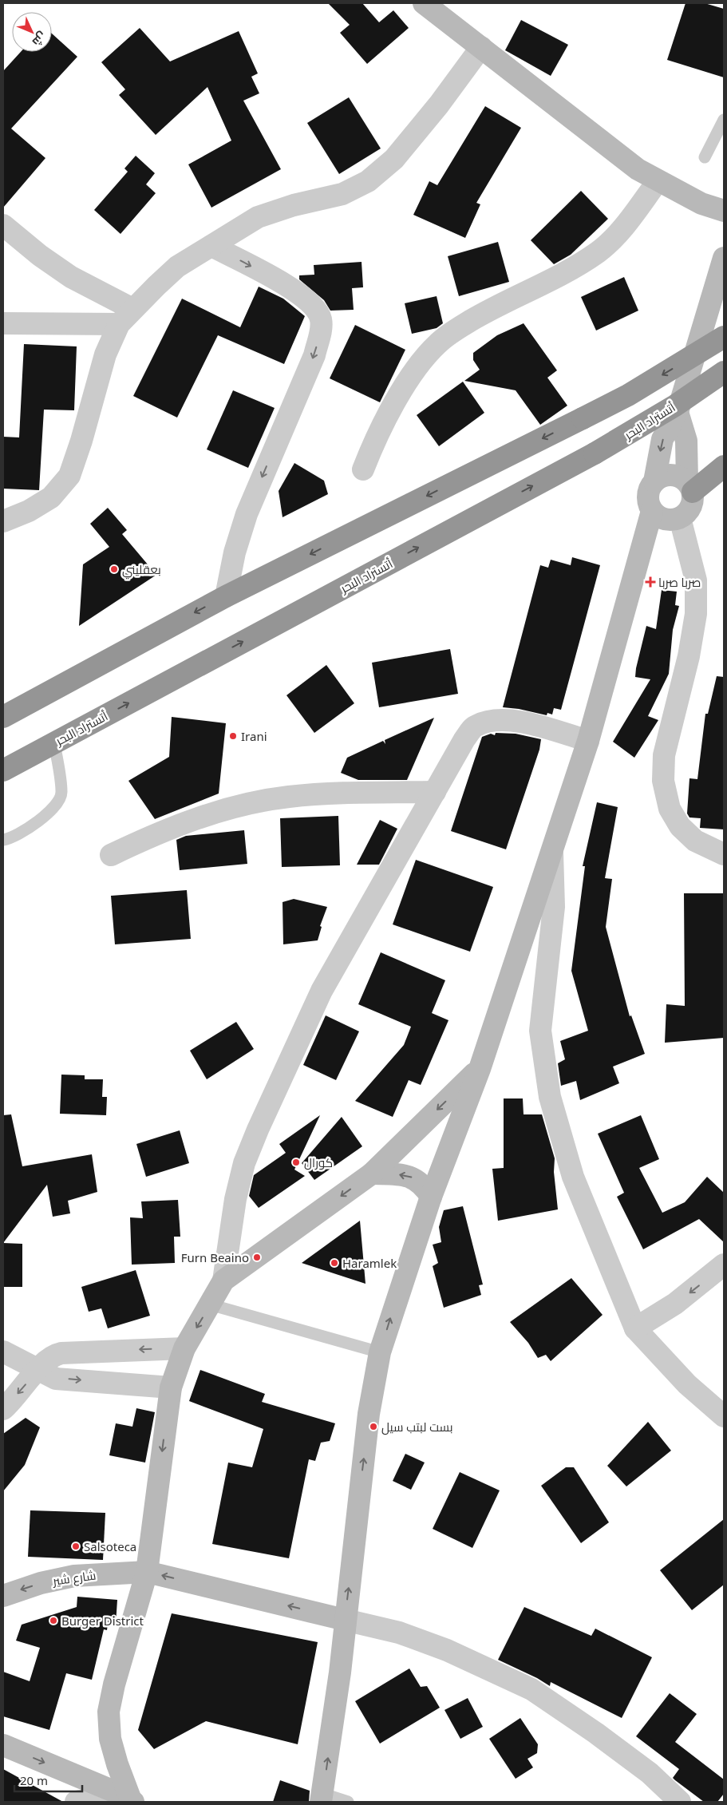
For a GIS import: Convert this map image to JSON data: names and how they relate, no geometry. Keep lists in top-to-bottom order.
{
  "streets": {
    "highway": ["أتستراد البحر"],
    "main road": ["شارع شير"]
  },
  "one_way": ["شارع شير"],
  "places": {
    "other": [
      "بعقليني",
      "Irani",
      "كورال",
      "Furn Beaino",
      "Haramlek",
      "بست لبتب سيل",
      "Salsoteca",
      "Burger District"
    ],
    "health": ["صربا صربا"]
  },
  "scale_bar": "20 m",
  "north": "bottom right"
}
